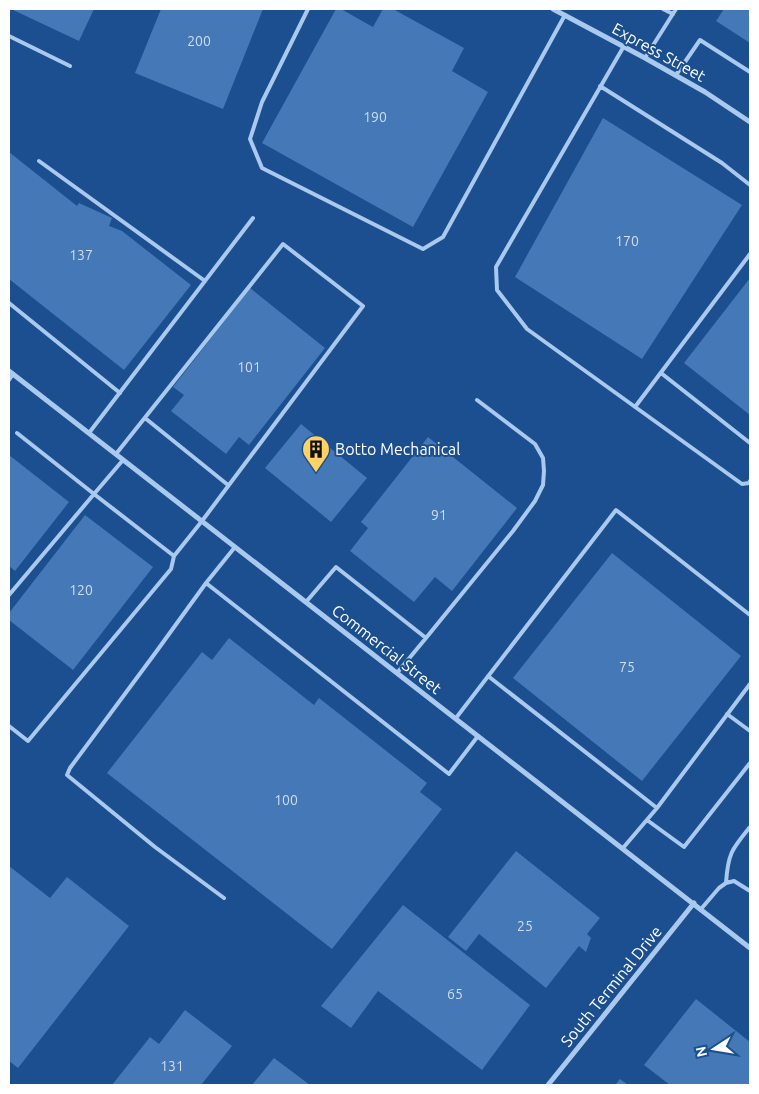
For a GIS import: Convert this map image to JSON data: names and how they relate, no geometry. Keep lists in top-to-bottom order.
{
  "streets": {
    "street": ["Express Street", "Commercial Street", "South Terminal Drive"]
  },
  "crossings": [
    ["Commercial Street", "South Terminal Drive"]
  ],
  "places": {
    "building": ["Botto Mechanical"]
  },
  "house_numbers": [
    "200",
    "190",
    "170",
    "137",
    "101",
    "91",
    "120",
    "75",
    "100",
    "25",
    "65",
    "131"
  ],
  "north": "left"
}
